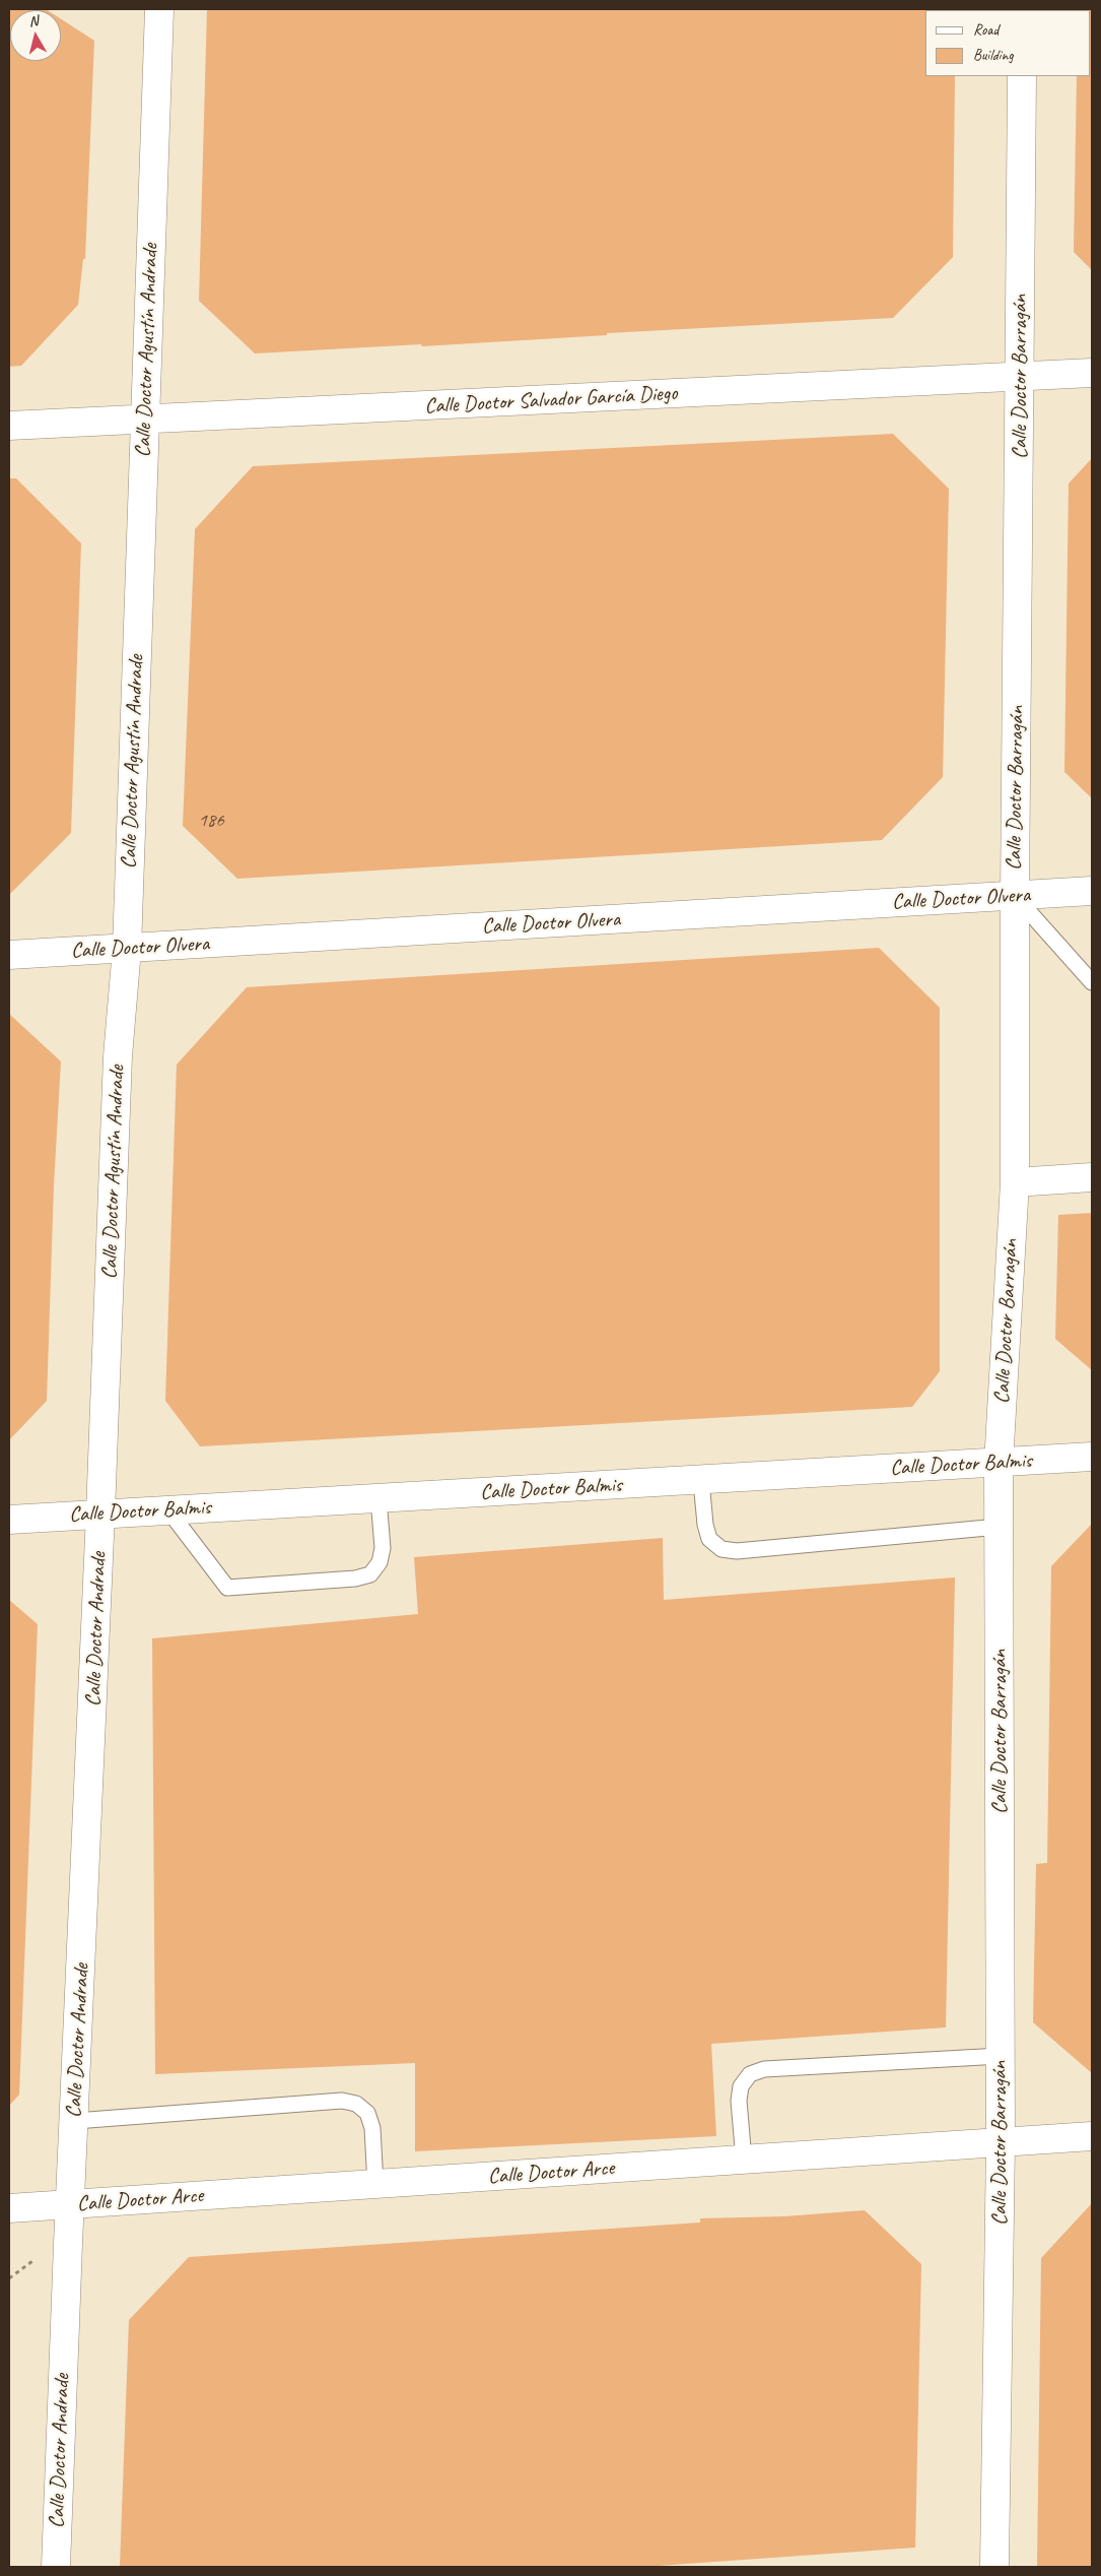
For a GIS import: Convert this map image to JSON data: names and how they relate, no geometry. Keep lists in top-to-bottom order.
{
  "streets": {
    "street": [
      "Calle Doctor Agustín Andrade",
      "Calle Doctor Barragán",
      "Calle Doctor Salvador García Diego",
      "Calle Doctor Olvera",
      "Calle Doctor Balmis",
      "Calle Doctor Andrade",
      "Calle Doctor Arce"
    ]
  },
  "crossings": [
    ["Calle Doctor Agustín Andrade", "Calle Doctor Salvador García Diego"],
    ["Calle Doctor Agustín Andrade", "Calle Doctor Olvera"],
    ["Calle Doctor Agustín Andrade", "Calle Doctor Balmis"],
    ["Calle Doctor Agustín Andrade", "Calle Doctor Andrade"],
    ["Calle Doctor Barragán", "Calle Doctor Salvador García Diego"],
    ["Calle Doctor Barragán", "Calle Doctor Olvera"],
    ["Calle Doctor Barragán", "Calle Doctor Balmis"],
    ["Calle Doctor Barragán", "Calle Doctor Arce"],
    ["Calle Doctor Balmis", "Calle Doctor Andrade"],
    ["Calle Doctor Andrade", "Calle Doctor Arce"]
  ],
  "house_numbers": ["186"],
  "legend": ["Road", "Building"],
  "north": "top"
}
